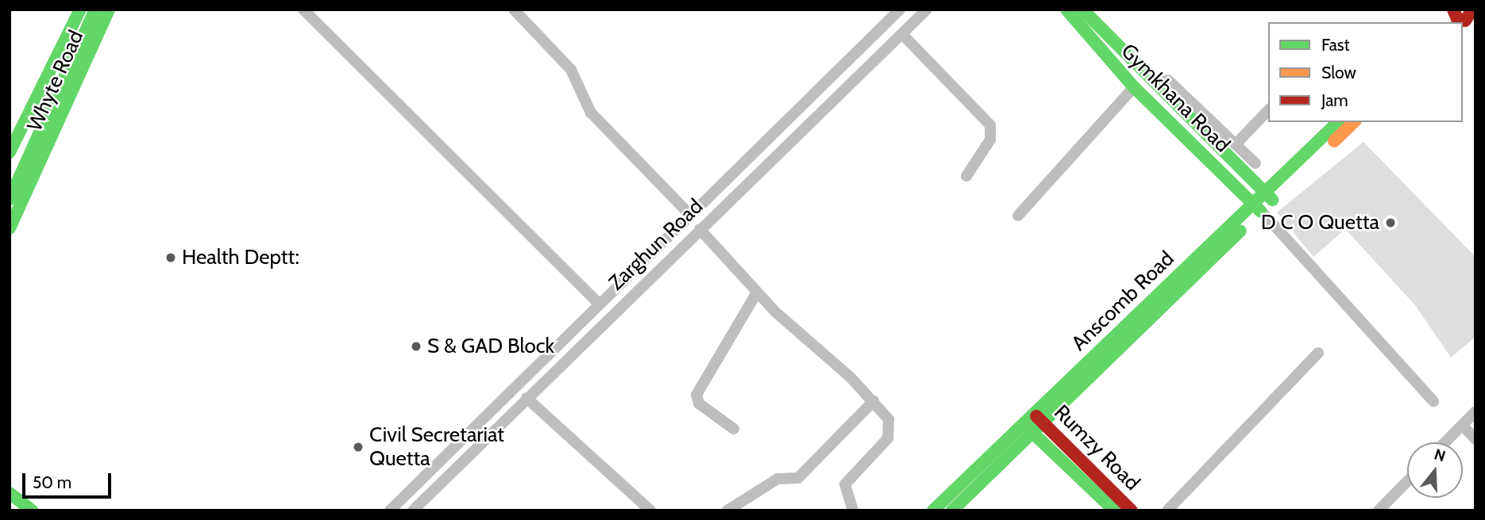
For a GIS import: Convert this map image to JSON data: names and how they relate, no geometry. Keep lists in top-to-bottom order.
{
  "streets": {
    "street": [
      "Whyte Road",
      "Gymkhana Road",
      "Zarghun Road",
      "Anscomb Road",
      "Rumzy Road"
    ]
  },
  "crossings": [
    ["Gymkhana Road", "Anscomb Road"],
    ["Anscomb Road", "Rumzy Road"]
  ],
  "places": [
    "D C O Quetta",
    "Health Deptt:",
    "S & GAD Block",
    "Civil Secretariat Quetta"
  ],
  "legend": ["Fast", "Slow", "Jam"],
  "scale_bar": "50 m",
  "north": "top"
}
